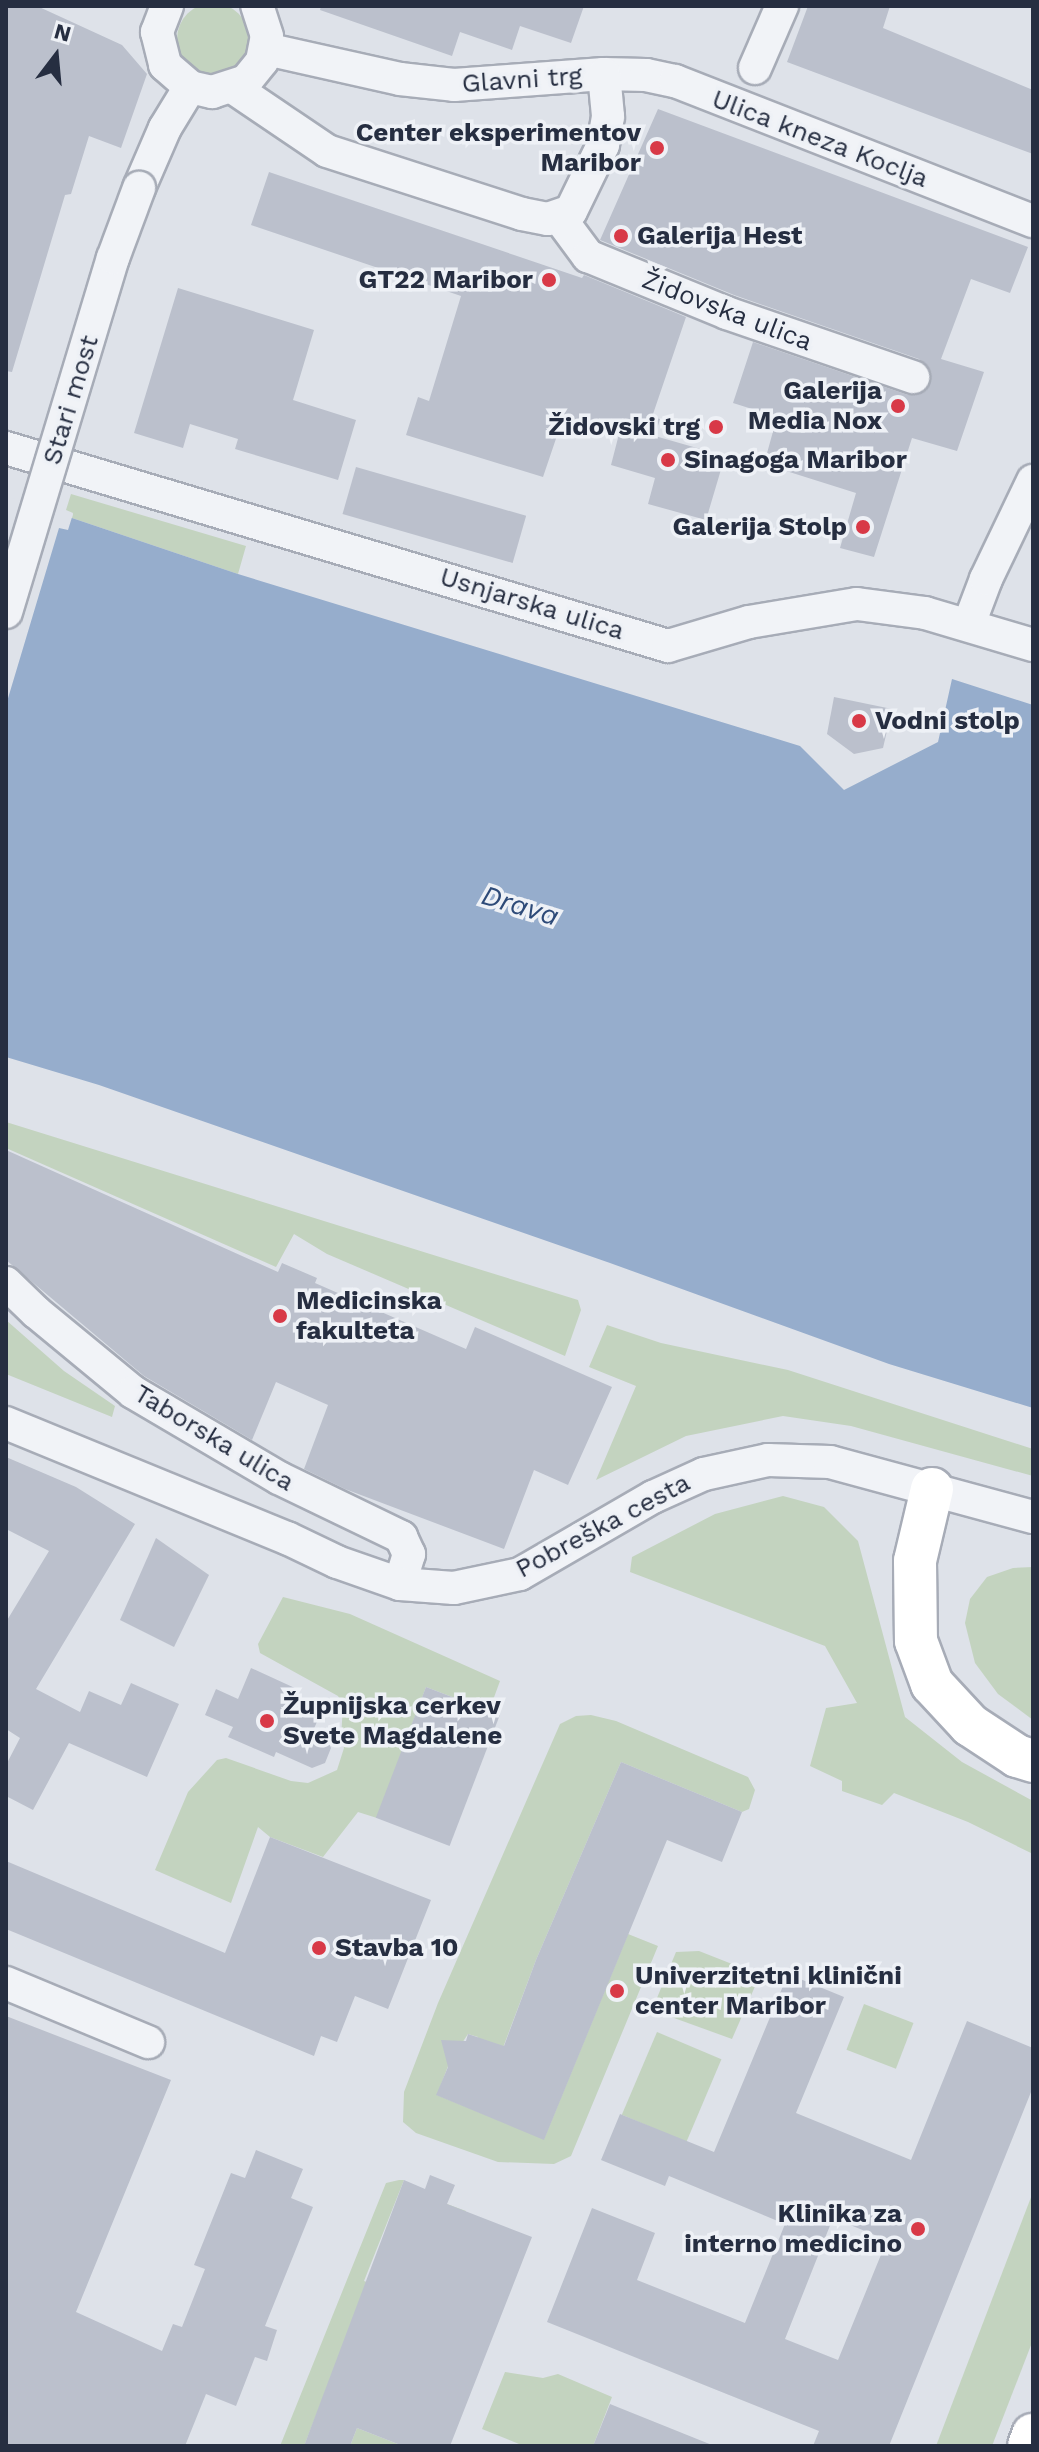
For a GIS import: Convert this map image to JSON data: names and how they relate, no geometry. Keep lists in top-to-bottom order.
{
  "streets": {
    "street": [
      "Glavni trg",
      "Ulica kneza Koclja",
      "Židovska ulica",
      "Stari most",
      "Usnjarska ulica",
      "Taborska ulica",
      "Pobreška cesta"
    ]
  },
  "crossings": [
    ["Glavni trg", "Ulica kneza Koclja"],
    ["Glavni trg", "Židovska ulica"],
    ["Taborska ulica", "Pobreška cesta"]
  ],
  "water": ["Drava"],
  "places": [
    "Center eksperimentov Maribor",
    "Galerija Hest",
    "GT22 Maribor",
    "Galerija Media Nox",
    "Židovski trg",
    "Sinagoga Maribor",
    "Galerija Stolp",
    "Vodni stolp",
    "Medicinska fakulteta",
    "Župnijska cerkev Svete Magdalene",
    "Stavba 10",
    "Univerzitetni klinični center Maribor",
    "Klinika za interno medicino"
  ],
  "north": "top"
}
